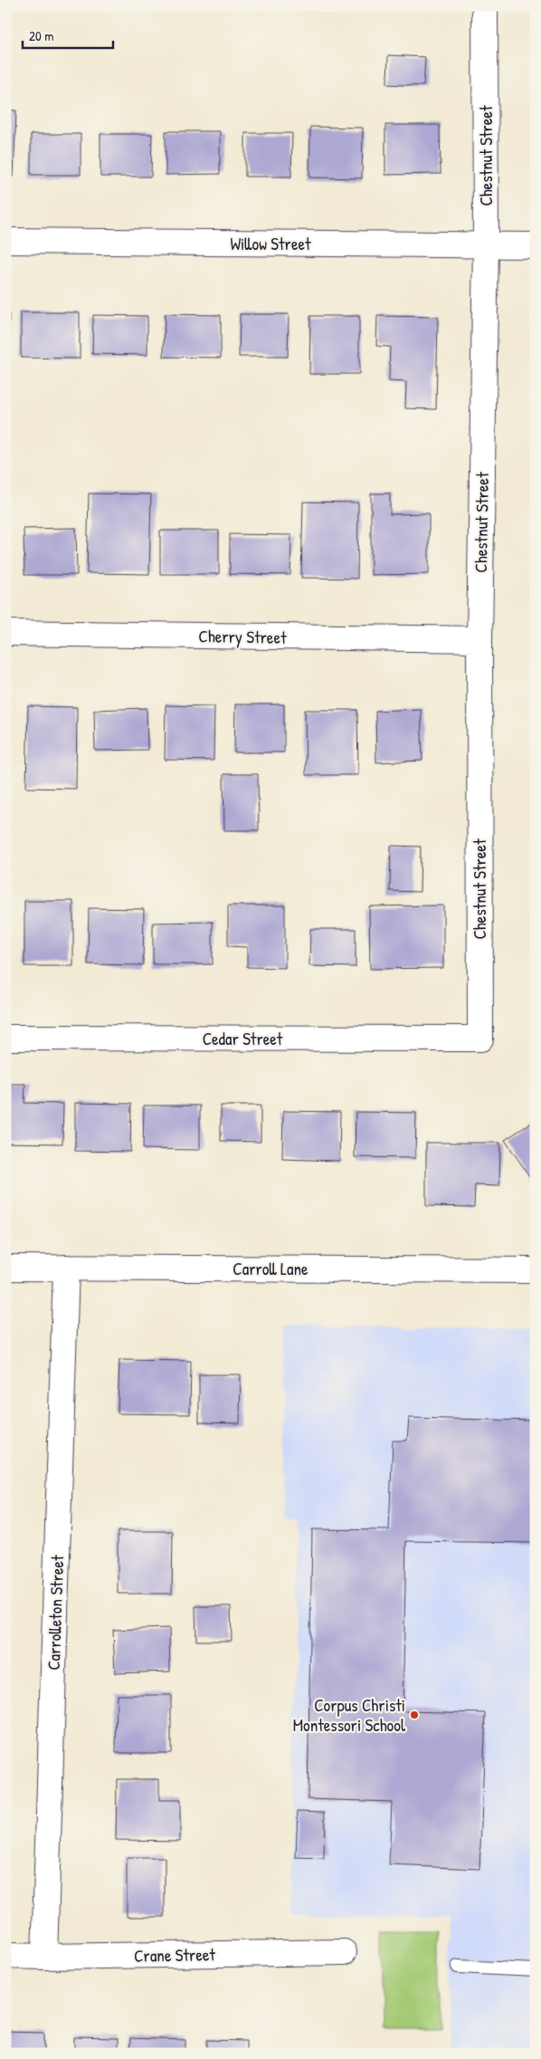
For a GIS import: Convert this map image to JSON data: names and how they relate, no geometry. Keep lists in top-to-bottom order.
{
  "streets": {
    "street": [
      "Chestnut Street",
      "Willow Street",
      "Cherry Street",
      "Cedar Street",
      "Carroll Lane",
      "Carrolleton Street",
      "Crane Street"
    ]
  },
  "crossings": [
    ["Chestnut Street", "Willow Street"],
    ["Chestnut Street", "Cherry Street"],
    ["Chestnut Street", "Cedar Street"],
    ["Carroll Lane", "Carrolleton Street"],
    ["Carrolleton Street", "Crane Street"]
  ],
  "places": ["Corpus Christi Montessori School"],
  "scale_bar": "20 m"
}
